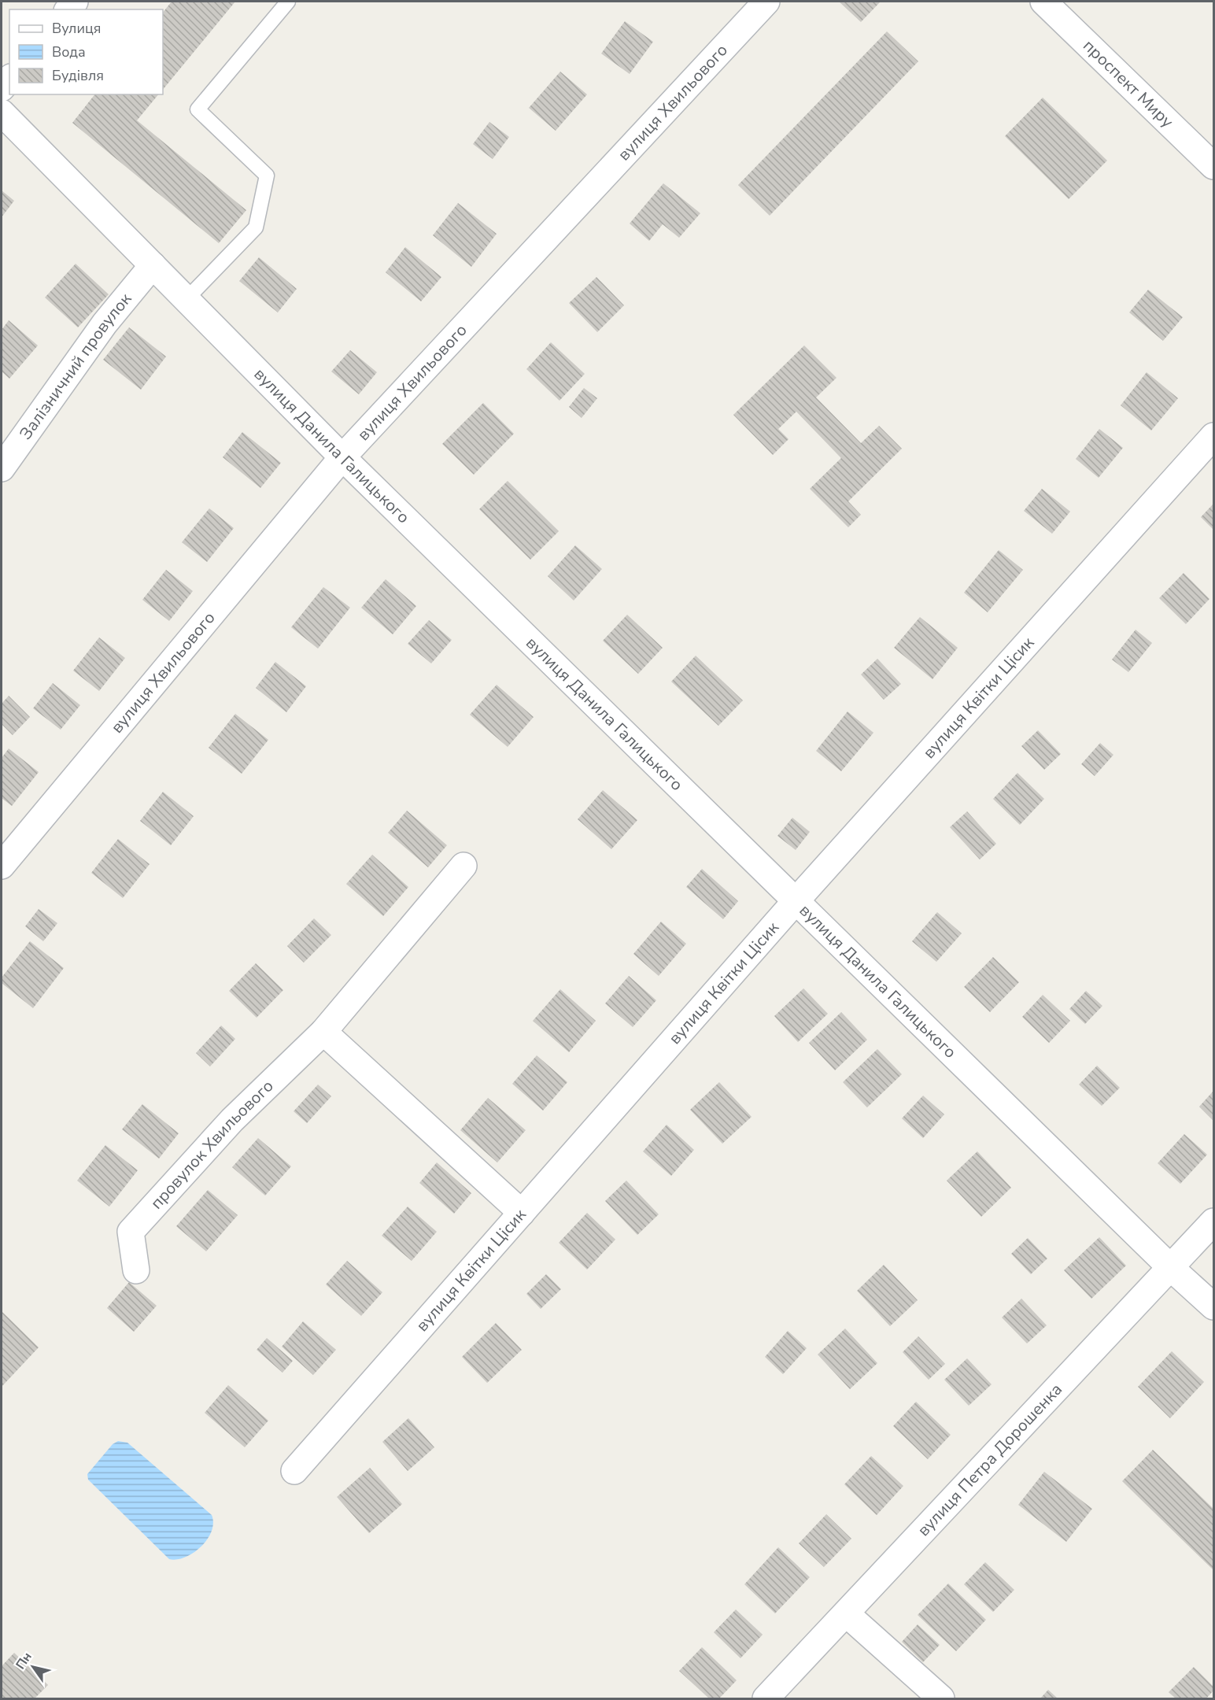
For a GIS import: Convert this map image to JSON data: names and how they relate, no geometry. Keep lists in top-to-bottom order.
{
  "streets": {
    "street": [
      "проспект Миру",
      "вулиця Хвильового",
      "Залізничний провулок",
      "вулиця Данила Галицького",
      "вулиця Квітки Цісик",
      "провулок Хвильового",
      "вулиця Петра Дорошенка"
    ]
  },
  "crossings": [
    ["вулиця Хвильового", "вулиця Данила Галицького"],
    ["Залізничний провулок", "вулиця Данила Галицького"],
    ["вулиця Данила Галицького", "вулиця Квітки Цісик"],
    ["вулиця Данила Галицького", "вулиця Петра Дорошенка"]
  ],
  "legend": ["Вулиця", "Вода", "Будівля"],
  "north": "top left"
}
